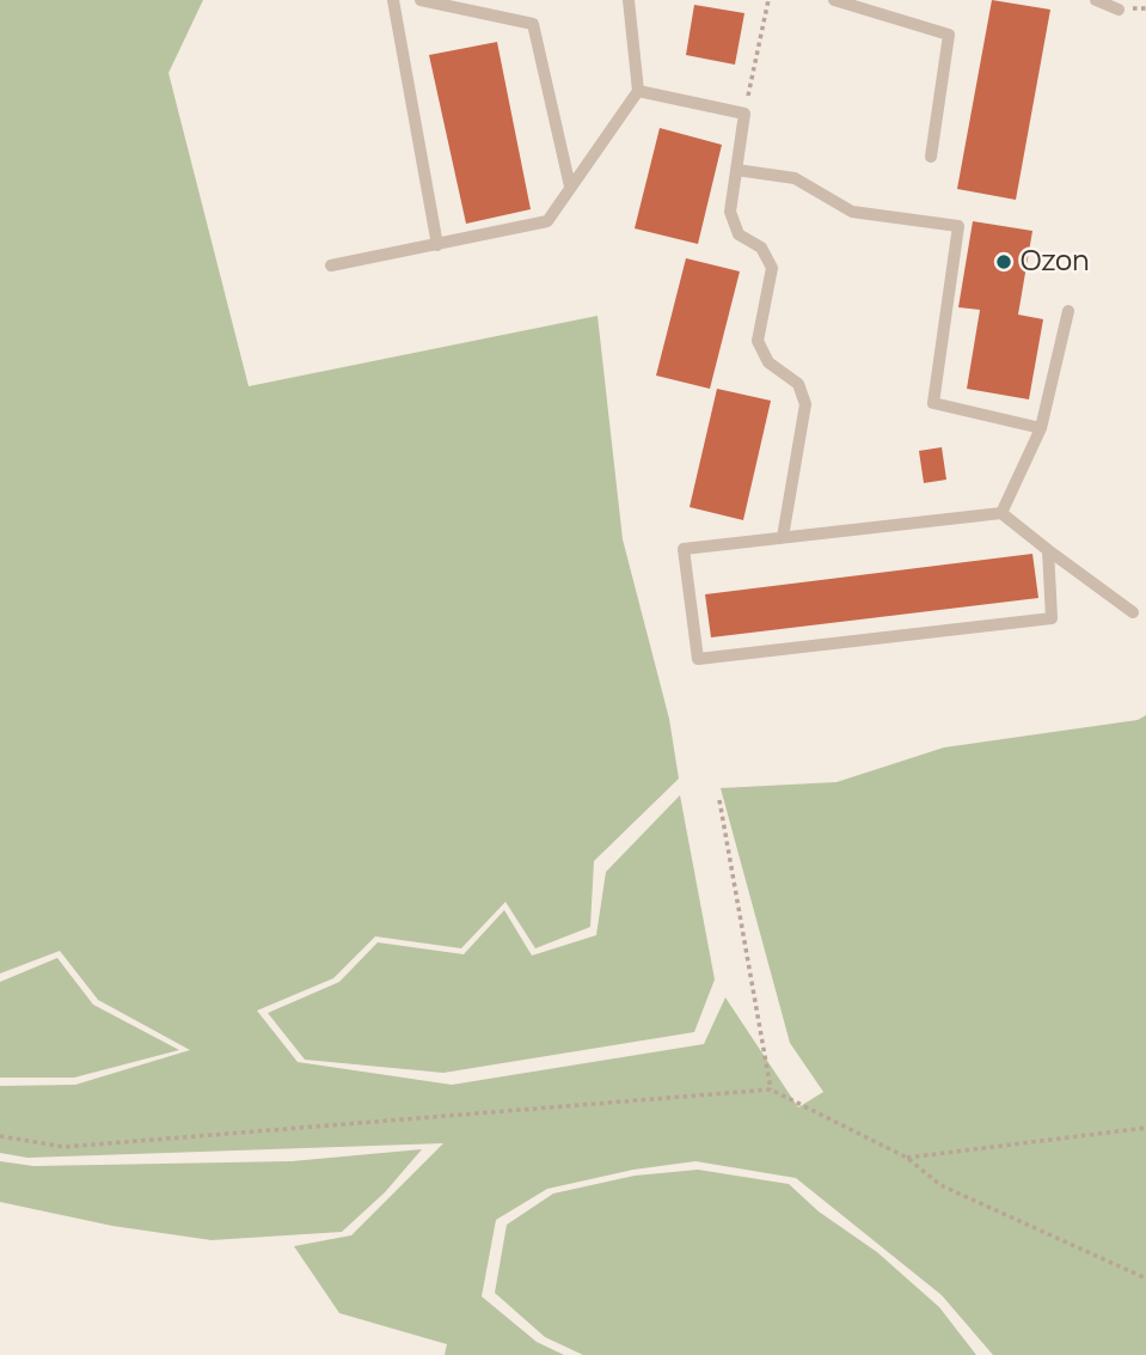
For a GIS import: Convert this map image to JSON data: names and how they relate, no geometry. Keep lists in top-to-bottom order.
{
  "places": ["Ozon"]
}
